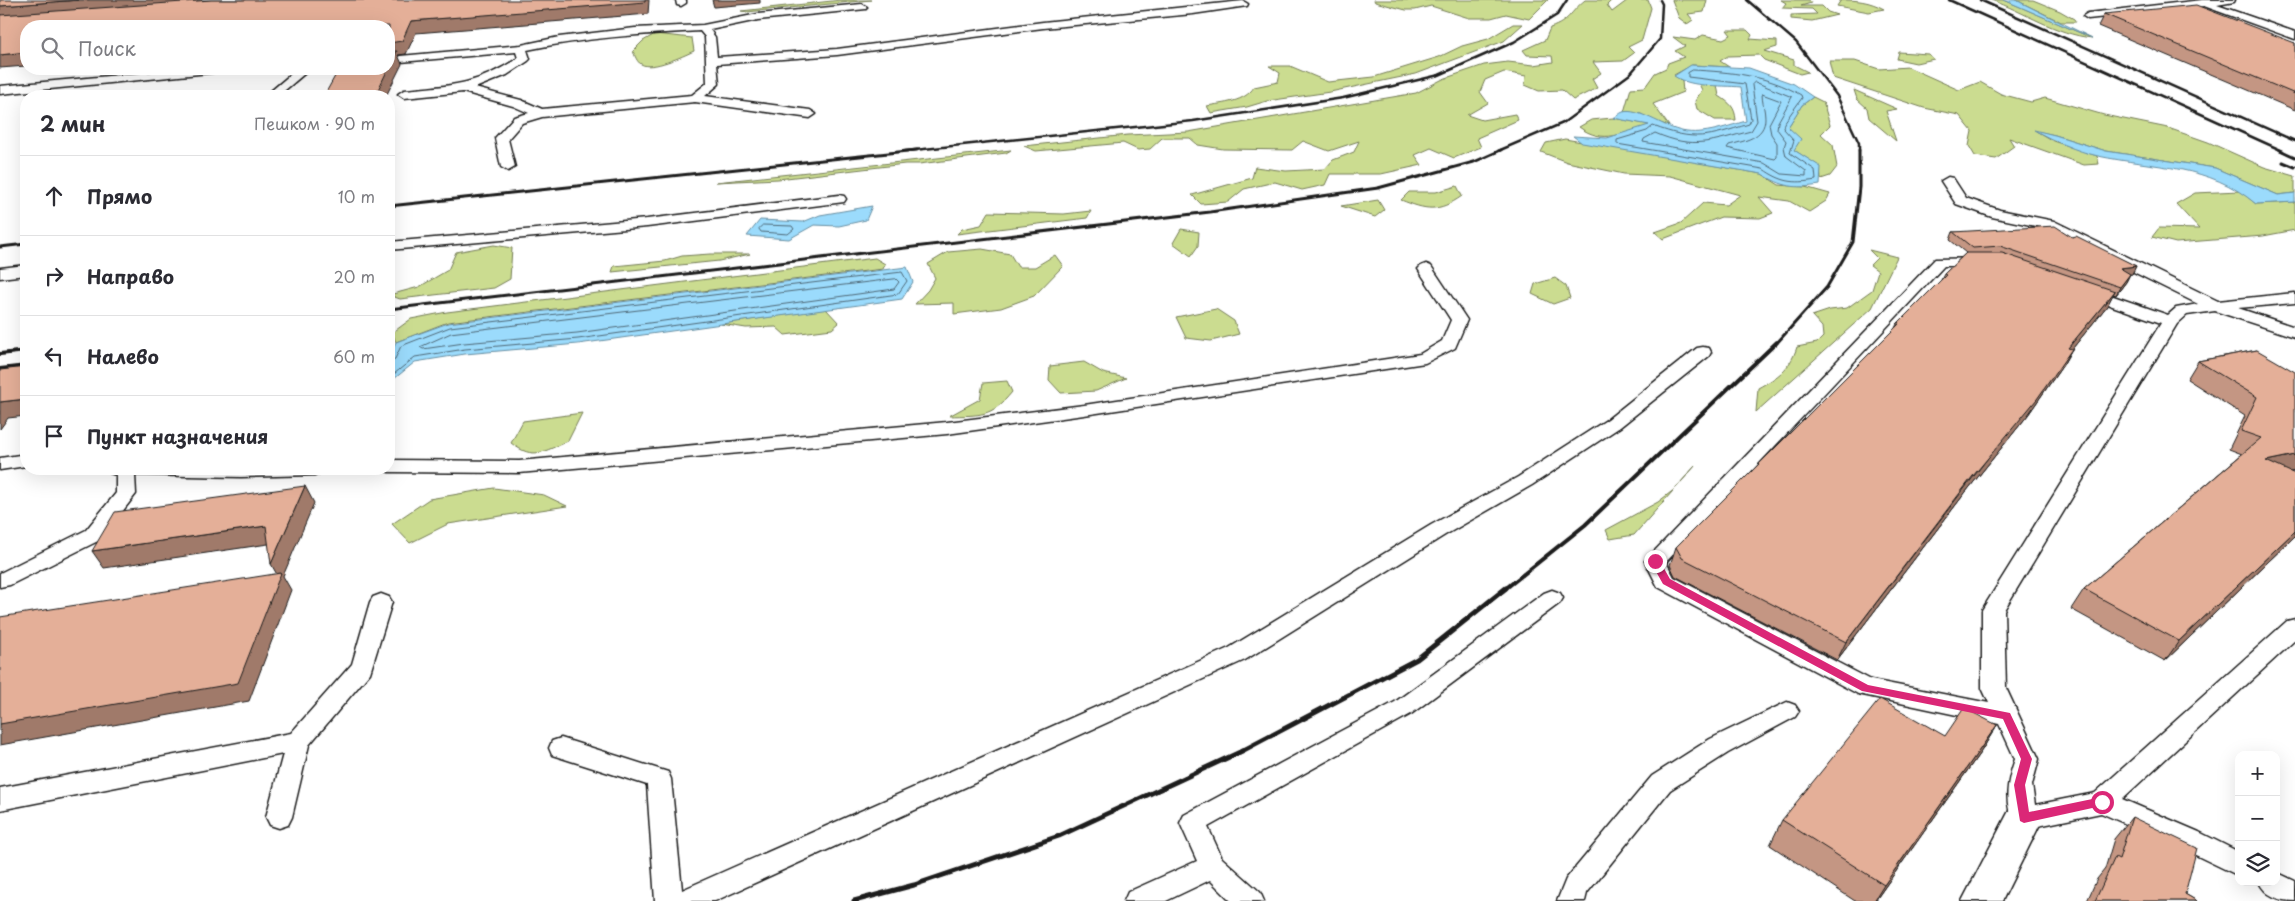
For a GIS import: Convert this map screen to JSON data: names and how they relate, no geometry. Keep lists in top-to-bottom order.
{
  "page": {
    "search": "Поиск",
    "heading": ["2 мин", "Пешком · 90 m"],
    "list": [
      ["Прямо", "10 m"],
      ["Направо", "20 m"],
      ["Налево", "60 m"],
      "Пункт назначения"
    ],
    "map_buttons": ["+", "−"]
  }
}
